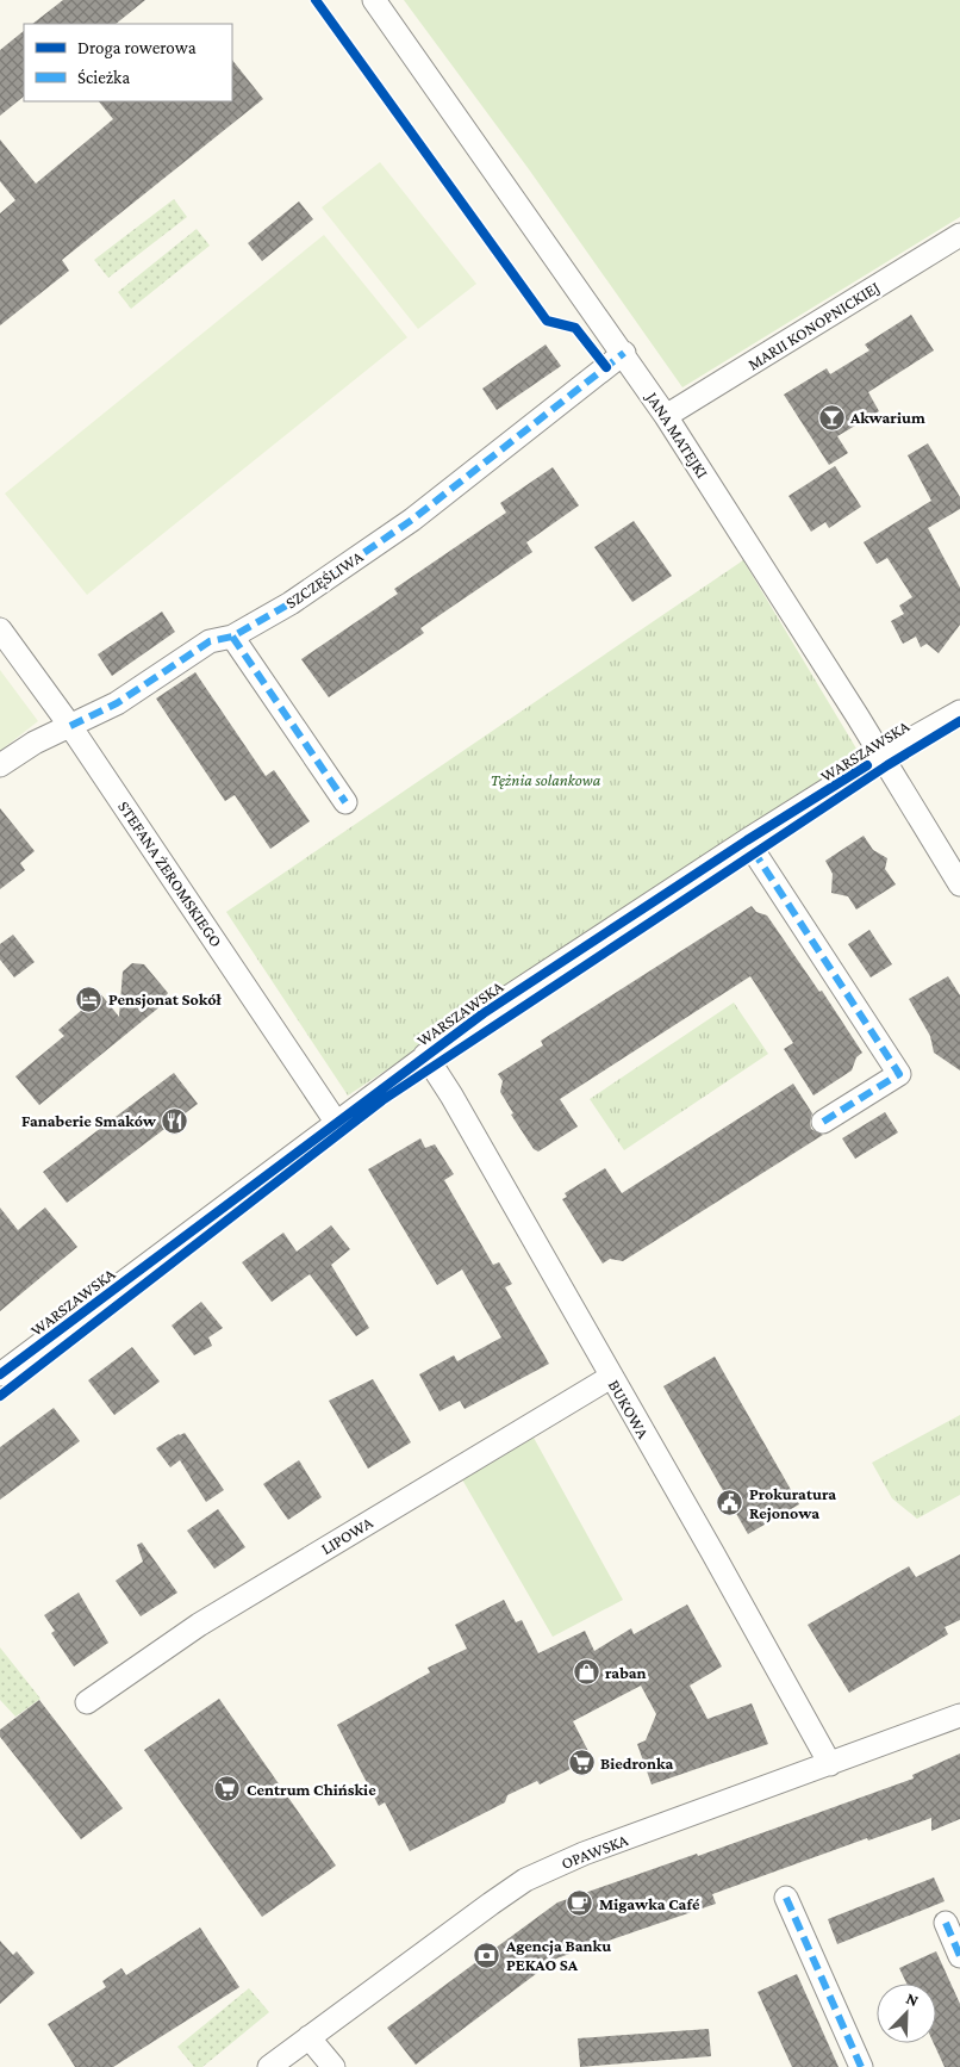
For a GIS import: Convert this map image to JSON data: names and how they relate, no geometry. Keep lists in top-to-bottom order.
{
  "streets": {
    "street": [
      "MARII KONOPNICKIEJ",
      "JANA MATEJKI",
      "SZCZĘŚLIWA",
      "WARSZAWSKA",
      "STEFANA ŻEROMSKIEGO",
      "BUKOWA",
      "LIPOWA",
      "OPAWSKA"
    ]
  },
  "crossings": [
    ["MARII KONOPNICKIEJ", "JANA MATEJKI"],
    ["JANA MATEJKI", "SZCZĘŚLIWA"],
    ["JANA MATEJKI", "WARSZAWSKA"],
    ["SZCZĘŚLIWA", "STEFANA ŻEROMSKIEGO"],
    ["WARSZAWSKA", "STEFANA ŻEROMSKIEGO"],
    ["WARSZAWSKA", "BUKOWA"],
    ["BUKOWA", "LIPOWA"],
    ["BUKOWA", "OPAWSKA"]
  ],
  "parks": ["Tężnia solankowa"],
  "places": {
    "bar": ["Akwarium"],
    "hotel": ["Pensjonat Sokół"],
    "restaurant": ["Fanaberie Smaków"],
    "public building": ["Prokuratura Rejonowa"],
    "shop": ["raban"],
    "supermarket": ["Biedronka", "Centrum Chińskie"],
    "cafe": ["Migawka Café"],
    "bank": ["Agencja Banku PEKAO SA"]
  },
  "legend": ["Droga rowerowa", "Ścieżka"],
  "north": "top right"
}
